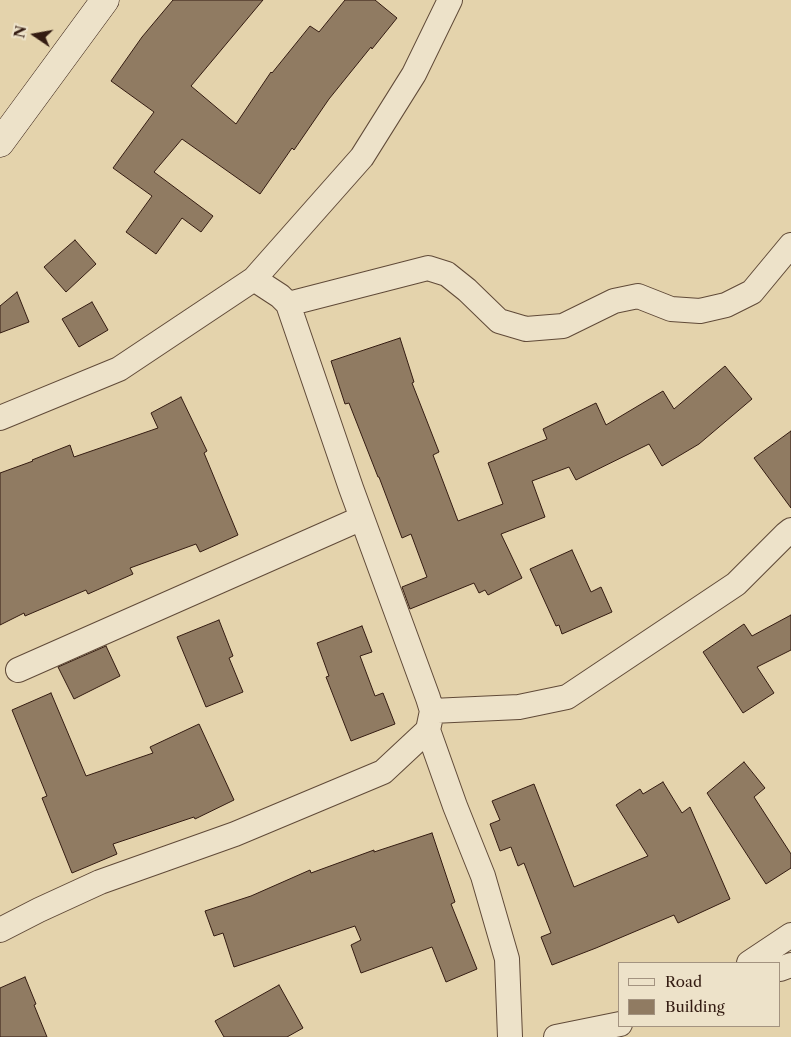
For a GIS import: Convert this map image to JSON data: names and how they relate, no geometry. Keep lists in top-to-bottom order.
{
  "legend": ["Road", "Building"],
  "north": "left"
}
